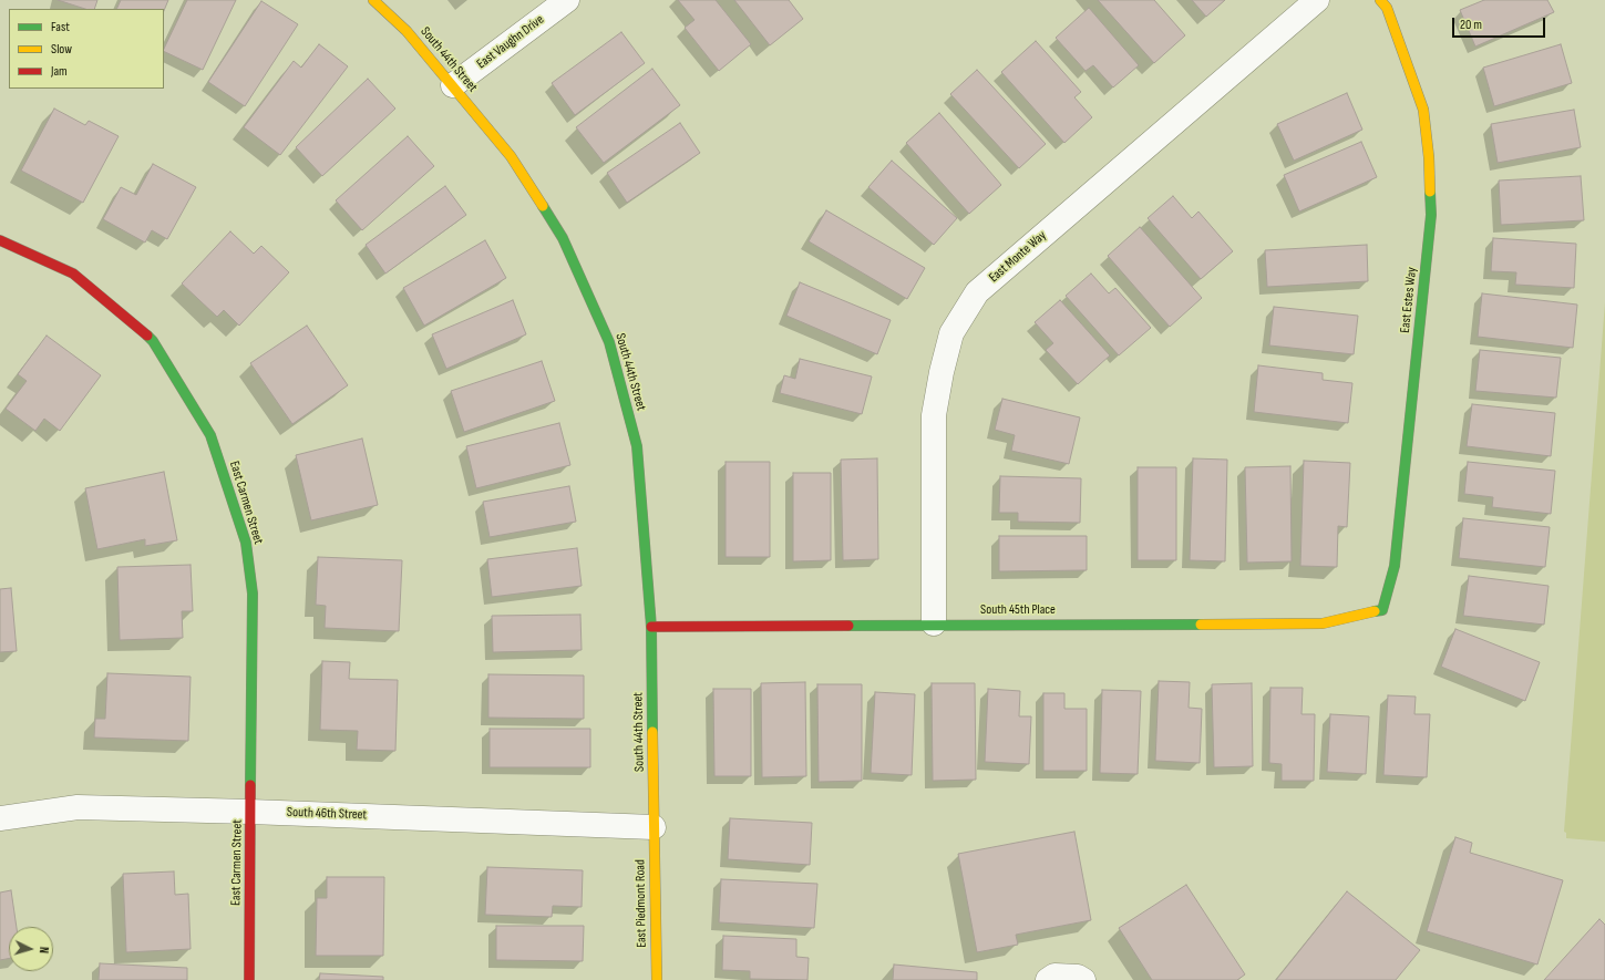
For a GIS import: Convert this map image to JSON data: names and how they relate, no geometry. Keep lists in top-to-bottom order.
{
  "streets": {
    "street": [
      "East Vaughn Drive",
      "South 44th Street",
      "East Monte Way",
      "East Estes Way",
      "East Carmen Street",
      "South 45th Place",
      "South 46th Street",
      "East Piedmont Road"
    ]
  },
  "crossings": [
    ["East Vaughn Drive", "South 44th Street"],
    ["South 44th Street", "South 45th Place"],
    ["South 44th Street", "South 46th Street"],
    ["South 44th Street", "East Piedmont Road"],
    ["East Monte Way", "South 45th Place"],
    ["East Estes Way", "South 45th Place"],
    ["East Carmen Street", "South 46th Street"],
    ["South 46th Street", "East Piedmont Road"]
  ],
  "legend": ["Fast", "Slow", "Jam"],
  "scale_bar": "20 m",
  "north": "right"
}
